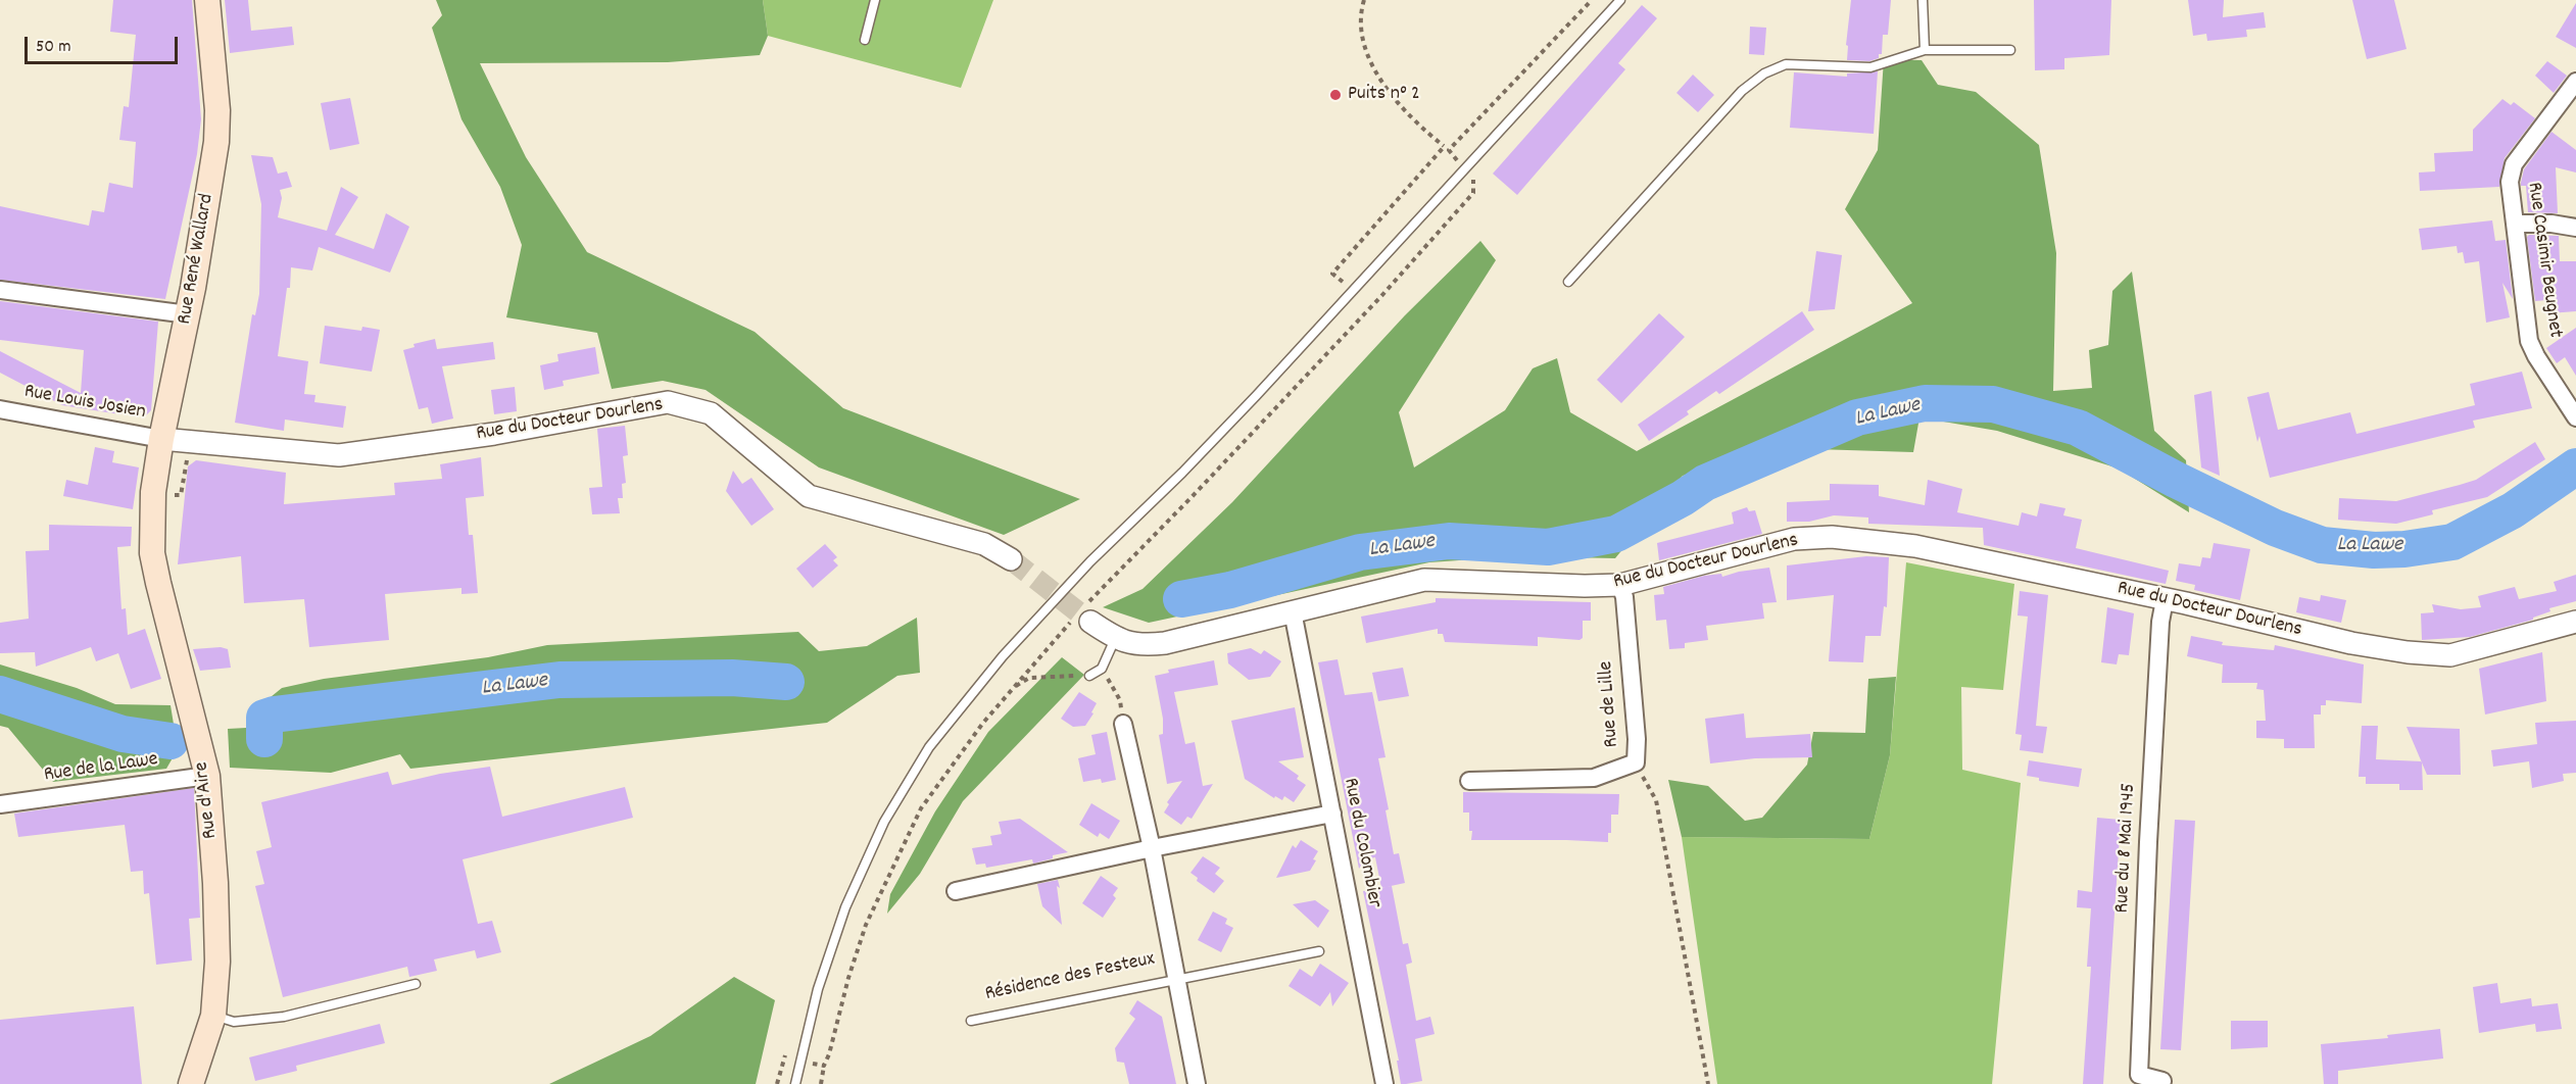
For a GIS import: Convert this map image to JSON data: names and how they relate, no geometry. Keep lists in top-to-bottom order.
{
  "streets": {
    "main road": ["Rue René Wallard", "Rue d'Aire"],
    "street": [
      "Rue Casimir Beugnet",
      "Rue Louis Josien",
      "Rue du Docteur Dourlens",
      "Rue de Lille",
      "Rue de la Lawe",
      "Rue du Colombier",
      "Rue du 8 Mai 1945",
      "Résidence des Festeux"
    ]
  },
  "crossings": [
    ["Rue René Wallard", "Rue Louis Josien"],
    ["Rue René Wallard", "Rue du Docteur Dourlens"],
    ["Rue René Wallard", "Rue d'Aire"],
    ["Rue Louis Josien", "Rue du Docteur Dourlens"],
    ["Rue du Docteur Dourlens", "Rue de Lille"],
    ["Rue du Docteur Dourlens", "Rue du Colombier"],
    ["Rue du Docteur Dourlens", "Rue du 8 Mai 1945"],
    ["Rue de la Lawe", "Rue d'Aire"]
  ],
  "water": ["La Lawe"],
  "places": ["Puits n° 2"],
  "scale_bar": "50 m"
}
